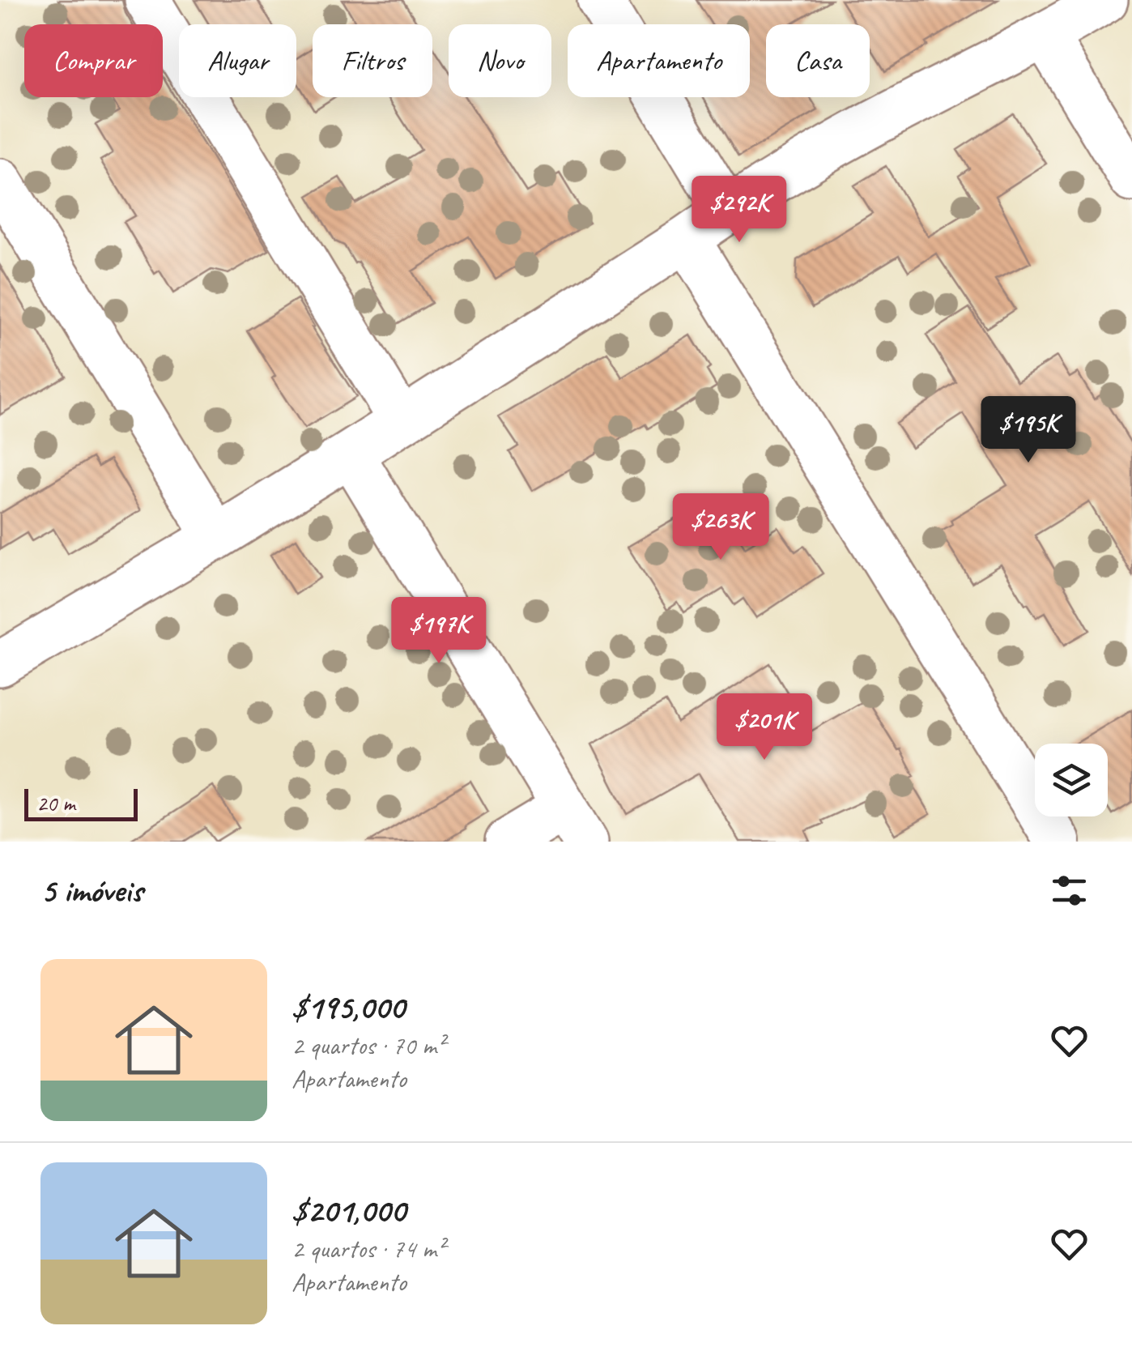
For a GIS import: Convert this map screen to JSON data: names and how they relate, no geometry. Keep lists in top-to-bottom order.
{
  "scale_bar": "20 m",
  "page": {
    "chip": [
      "Comprar",
      "Alugar",
      "Filtros",
      "Novo",
      "Apartamento",
      "Casa"
    ],
    "price": [
      "$292K",
      "$195K",
      "$263K",
      "$197K",
      "$201K"
    ],
    "scale": "20 m",
    "heading": "5 imóveis",
    "list": [
      {
        "name": "$195,000",
        "note": "2 quartos · 70 m² · Apartamento"
      },
      {
        "name": "$201,000",
        "note": "2 quartos · 74 m² · Apartamento"
      }
    ]
  }
}
